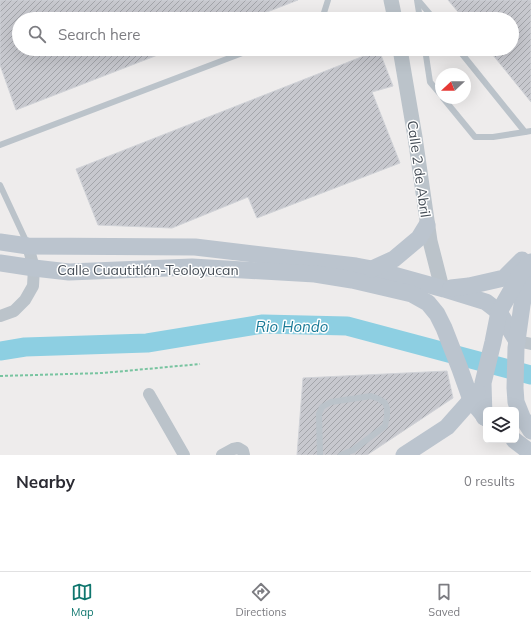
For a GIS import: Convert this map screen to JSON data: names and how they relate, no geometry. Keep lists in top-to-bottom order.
{
  "streets": {
    "main road": ["Calle Cuautitlán-Teoloyucan"],
    "street": ["Calle 2 de Abril"]
  },
  "crossings": [
    ["Calle 2 de Abril", "Calle Cuautitlán-Teoloyucan"]
  ],
  "water": ["Rio Hondo"],
  "north": "left",
  "page": {
    "search": "Search here",
    "heading": ["Nearby", "0 results"],
    "nav": ["Map", "Directions", "Saved"]
  }
}
